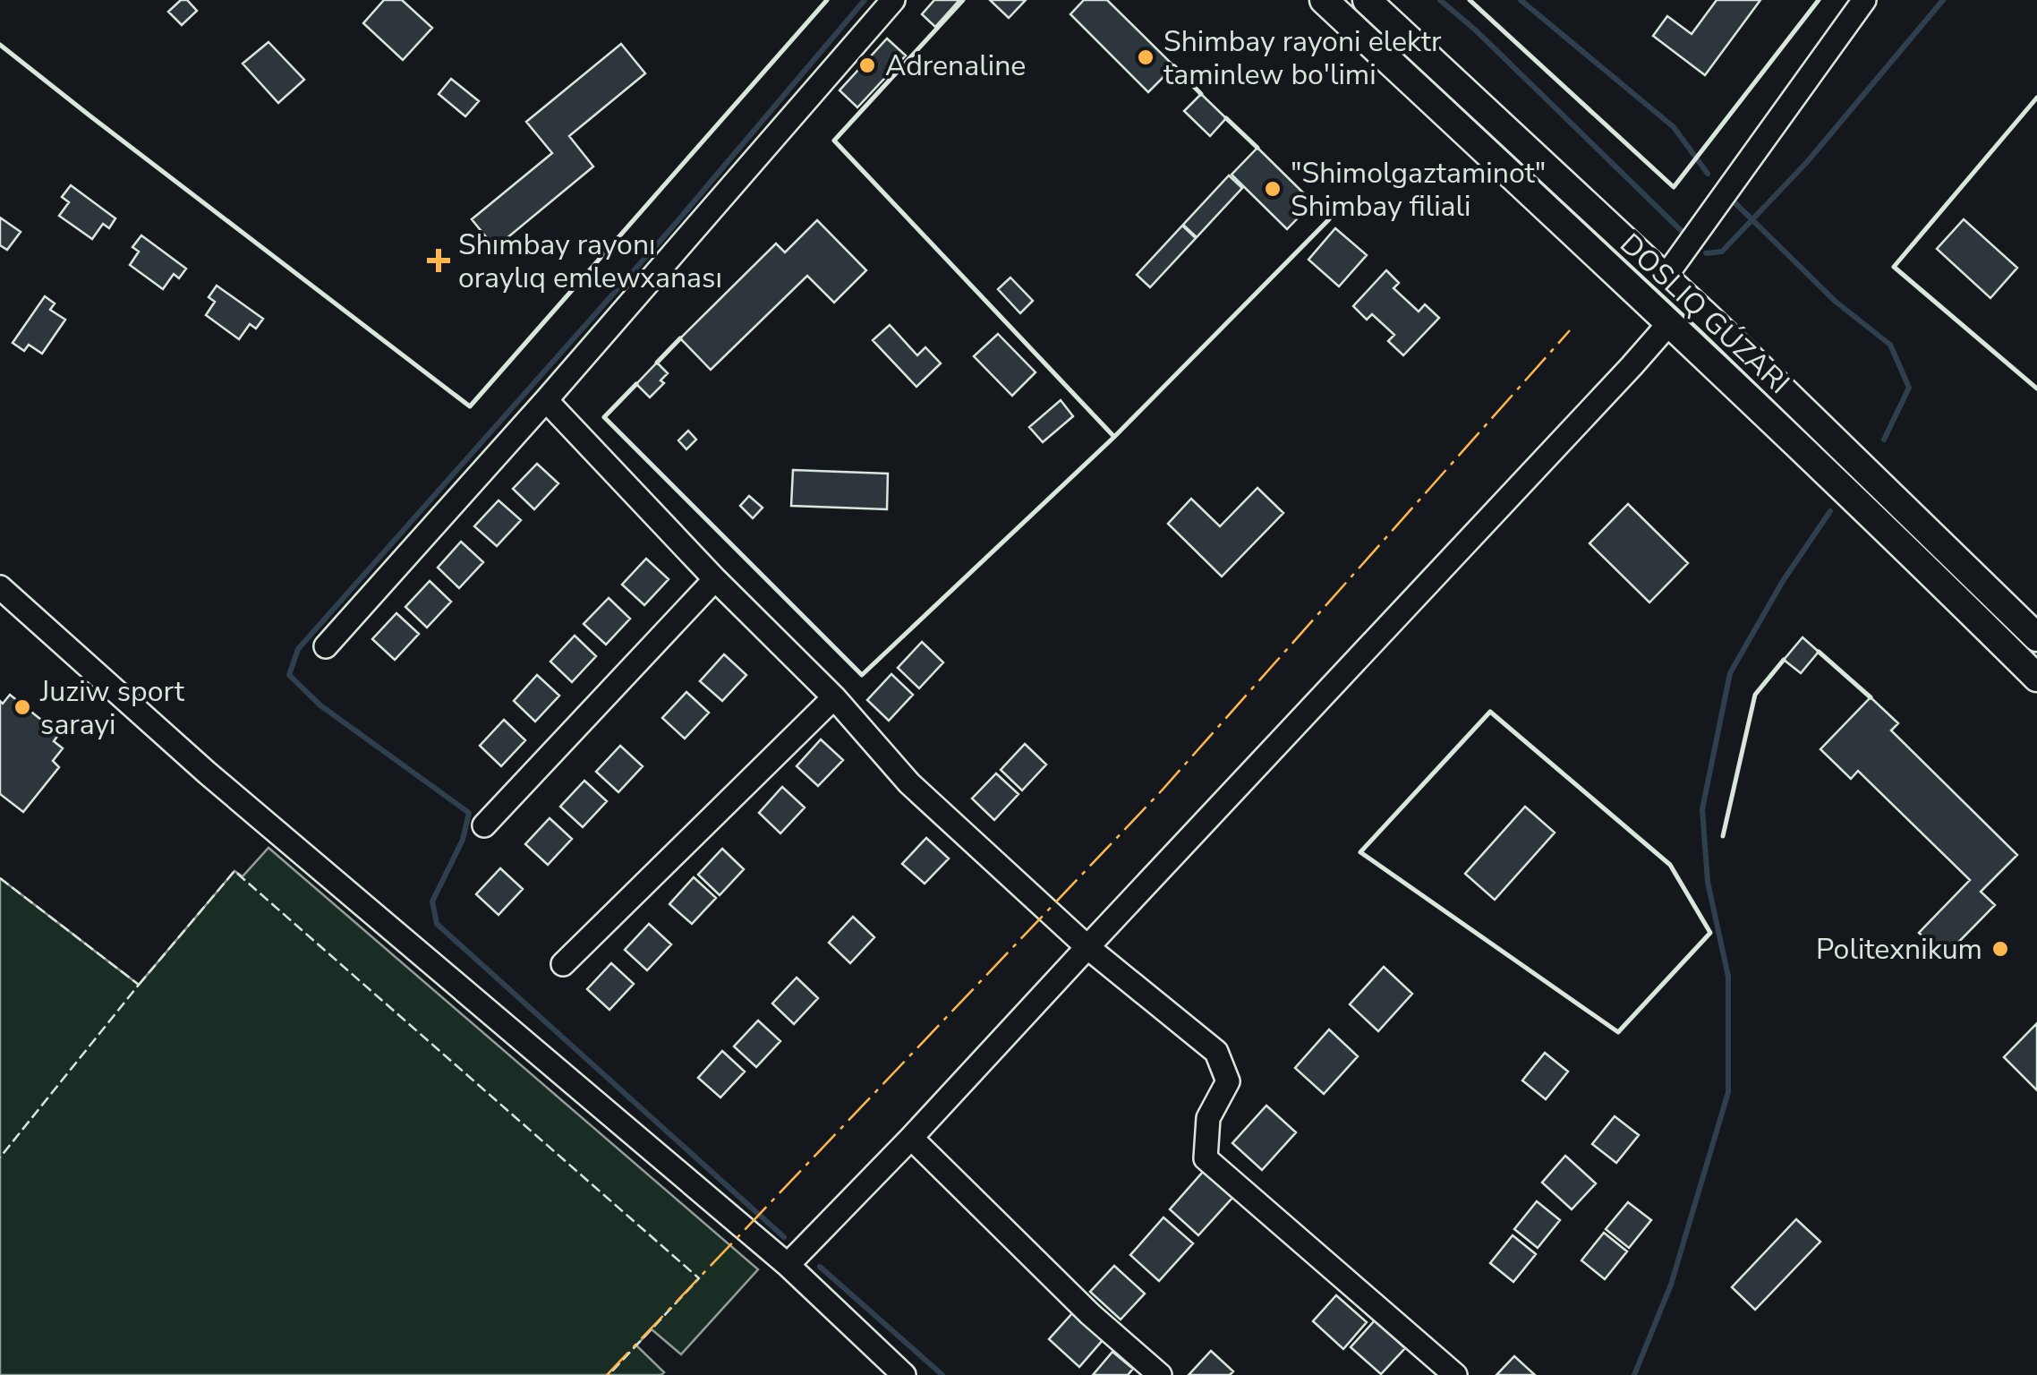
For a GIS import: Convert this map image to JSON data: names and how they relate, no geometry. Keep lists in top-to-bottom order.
{
  "places": {
    "other": [
      "Shimbay rayoni elektr taminlew bo'limi",
      "Adrenaline",
      "\"Shimolgaztaminot\" Shimbay filiali",
      "Juziw sport sarayi",
      "Politexnikum"
    ],
    "health": ["Shımbay rayonı oraylıq emlewxanası"]
  }
}
